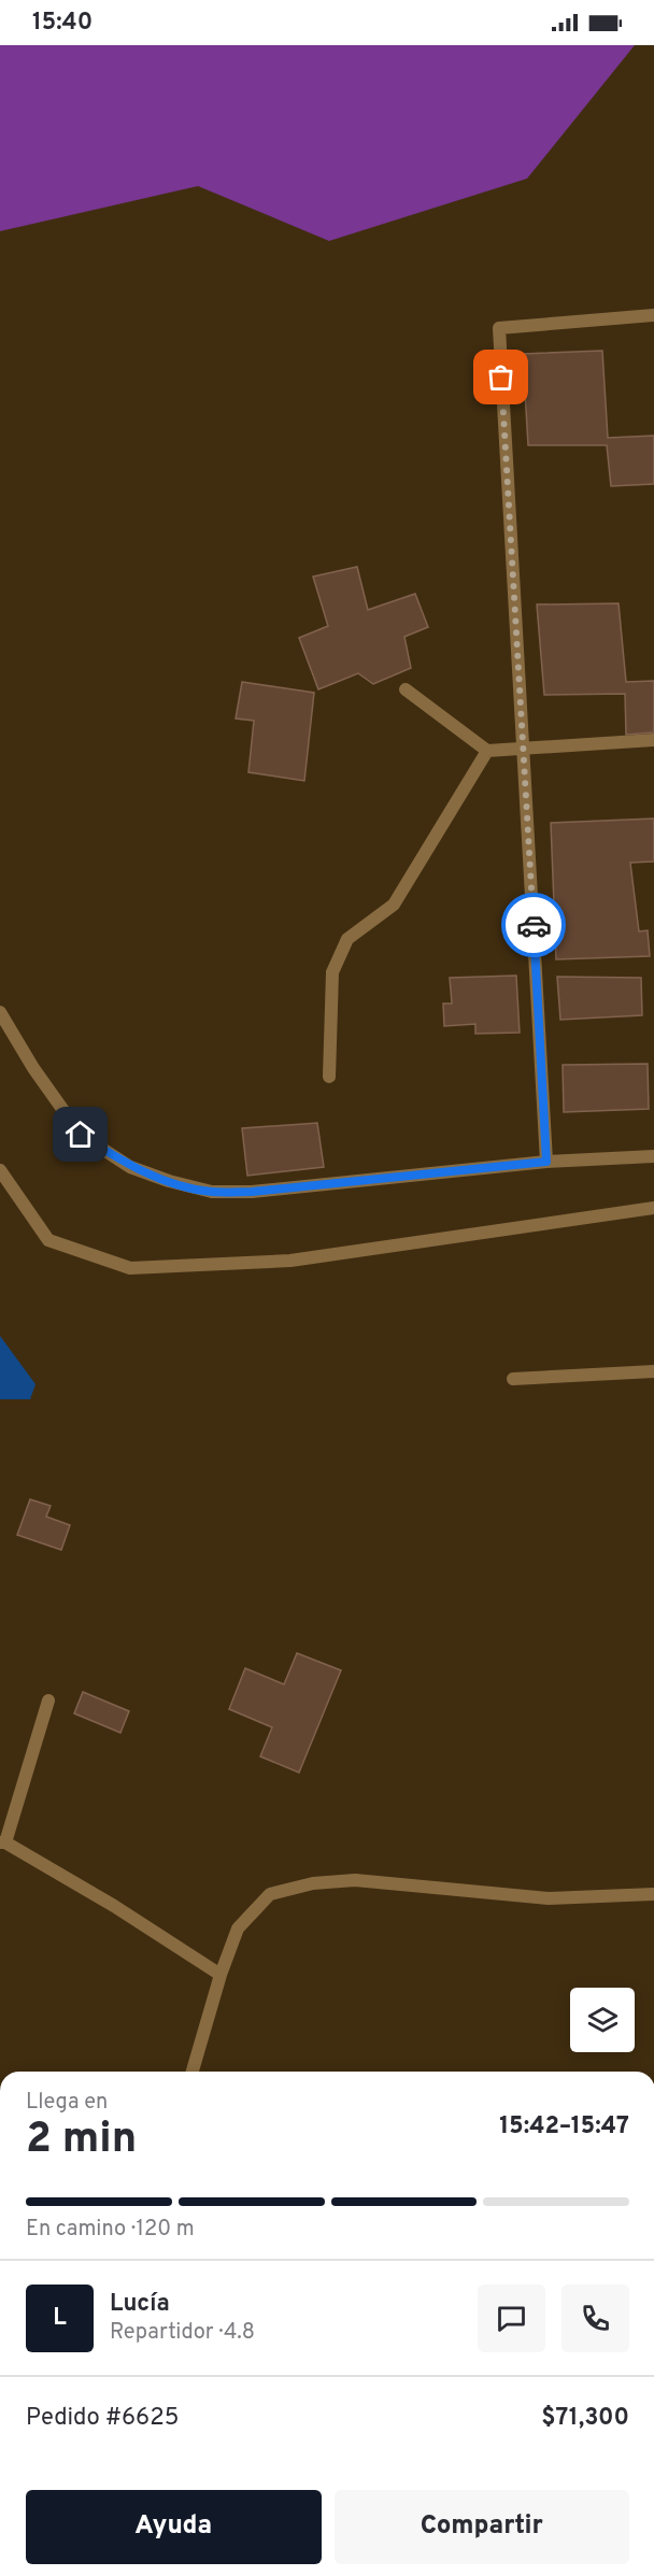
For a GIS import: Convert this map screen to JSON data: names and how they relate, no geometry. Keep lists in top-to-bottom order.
{
  "page": {
    "status": "15:40",
    "heading": ["2 min", "Llega en", "15:42–15:47"],
    "panel": [
      "Lucía",
      "Repartidor · 4.8",
      "Pedido #6625",
      "$71,300"
    ],
    "bar": "En camino · 120 m",
    "round": "L",
    "buttons": ["Ayuda", "Compartir"]
  }
}
